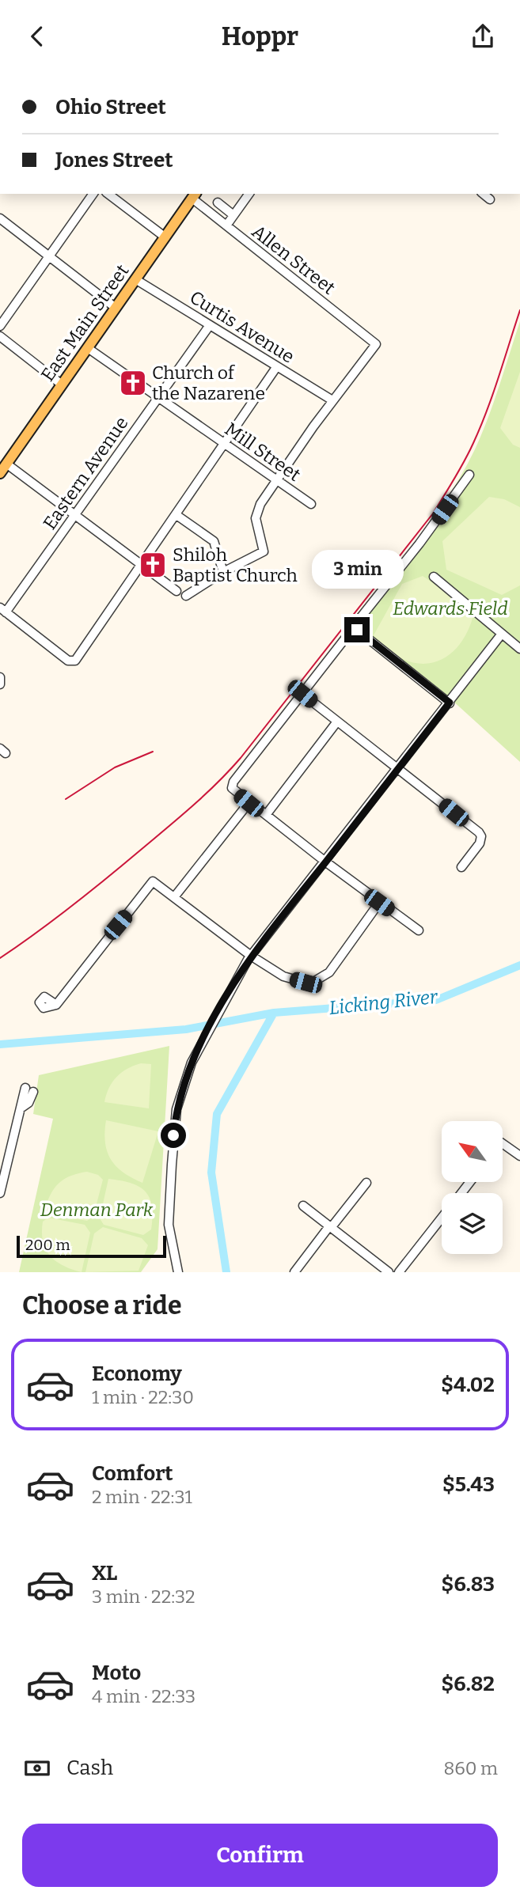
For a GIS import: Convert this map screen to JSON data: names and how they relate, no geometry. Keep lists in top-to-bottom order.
{
  "streets": {
    "main road": ["East Main Street"],
    "street": [
      "Allen Street",
      "Curtis Avenue",
      "Mill Street",
      "Eastern Avenue"
    ]
  },
  "crossings": [
    ["Allen Street", "East Main Street"],
    ["Allen Street", "Curtis Avenue"],
    ["East Main Street", "Curtis Avenue"],
    ["East Main Street", "Mill Street"],
    ["Curtis Avenue", "Eastern Avenue"],
    ["Mill Street", "Eastern Avenue"]
  ],
  "water": ["Licking River"],
  "parks": ["Edwards Field", "Denman Park"],
  "places": {
    "church": ["Church of the Nazarene", "Shiloh Baptist Church"]
  },
  "scale_bar": "200 m",
  "north": "top left",
  "page": {
    "header": "Hoppr",
    "banner": ["Ohio Street", "Jones Street"],
    "bubble": "3 min",
    "scale": "200 m",
    "heading": "Choose a ride",
    "list": [
      {
        "name": "Economy",
        "note": "1 min · 22:30",
        "value": "$4.02"
      },
      {
        "name": "Comfort",
        "note": "2 min · 22:31",
        "value": "$5.43"
      },
      {
        "name": "XL",
        "note": "3 min · 22:32",
        "value": "$6.83"
      },
      {
        "name": "Moto",
        "note": "4 min · 22:33",
        "value": "$6.82"
      }
    ],
    "pay": ["Cash", "860 m"],
    "buttons": "Confirm"
  }
}
